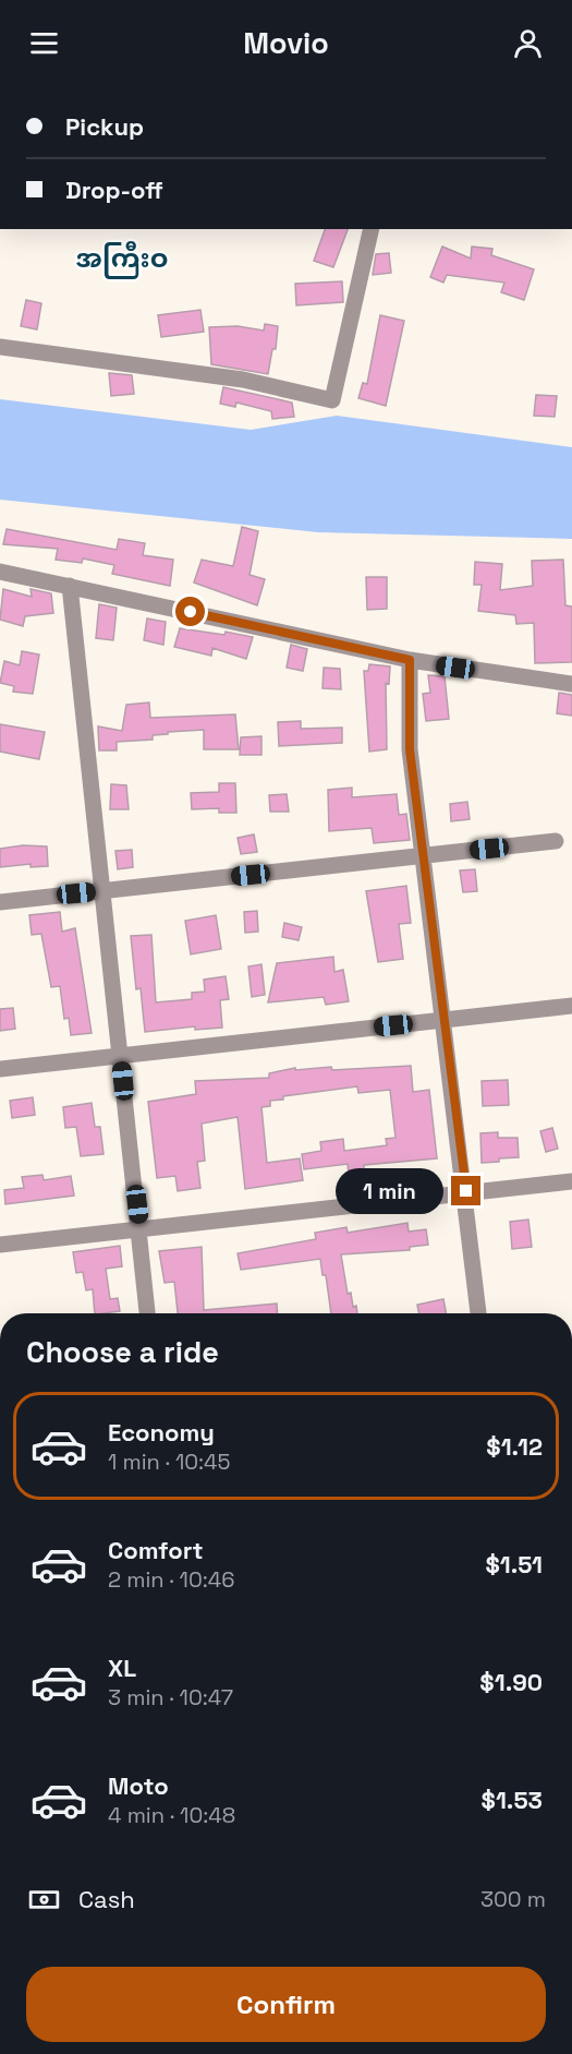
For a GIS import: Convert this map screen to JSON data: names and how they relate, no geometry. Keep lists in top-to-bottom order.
{
  "districts": ["အကြီးဝ"],
  "page": {
    "header": "Movio",
    "banner": ["Pickup", "Drop-off"],
    "bubble": "1 min",
    "heading": "Choose a ride",
    "list": [
      {
        "name": "Economy",
        "note": "1 min · 10:45",
        "value": "$1.12"
      },
      {
        "name": "Comfort",
        "note": "2 min · 10:46",
        "value": "$1.51"
      },
      {
        "name": "XL",
        "note": "3 min · 10:47",
        "value": "$1.90"
      },
      {
        "name": "Moto",
        "note": "4 min · 10:48",
        "value": "$1.53"
      }
    ],
    "pay": ["Cash", "300 m"],
    "buttons": "Confirm"
  }
}
